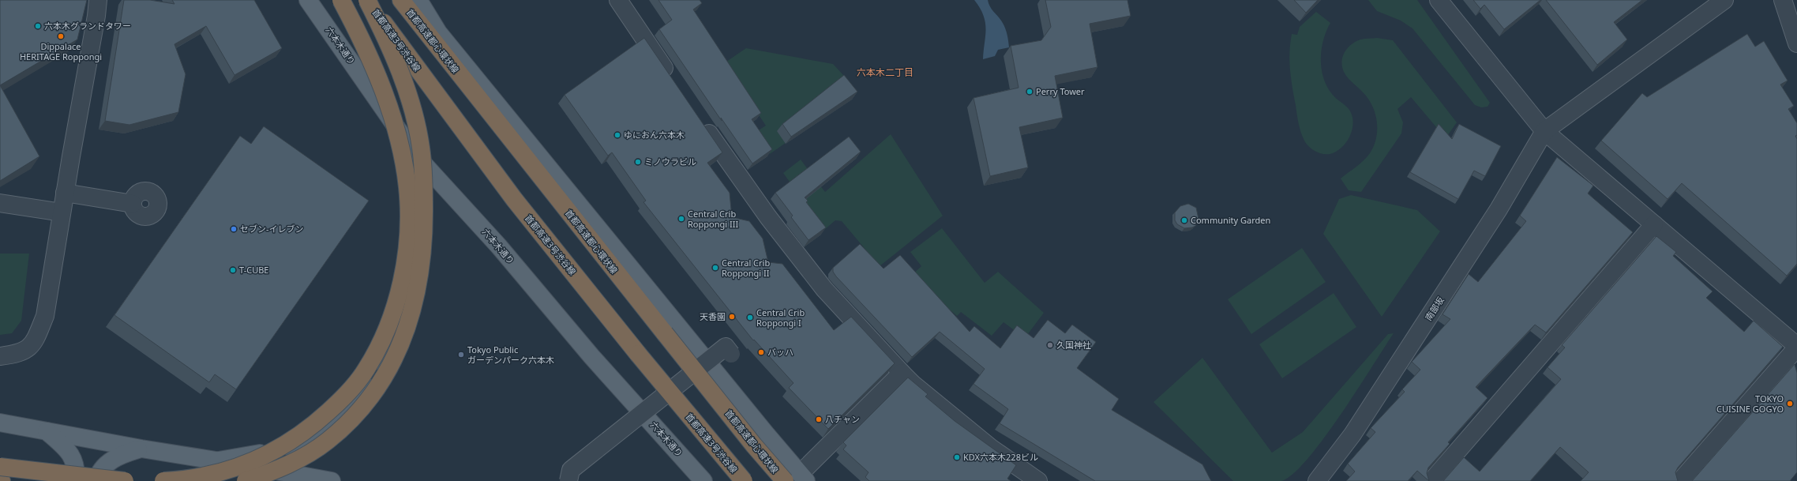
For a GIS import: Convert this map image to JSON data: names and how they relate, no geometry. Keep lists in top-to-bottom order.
{
  "streets": {
    "highway": ["首都高速3号渋谷線", "首都高速都心環状線"],
    "main road": ["六本木通り"],
    "street": ["南部坂"]
  },
  "districts": ["六本木二丁目"],
  "places": [
    "六本木グランドタワー",
    "Dippalace HERITAGE Roppongi",
    "Perry Tower",
    "ゆにおん六本木",
    "ミノウラビル",
    "Central Crib Roppongi III",
    "Community Garden",
    "セブン-イレブン",
    "Central Crib Roppongi II",
    "T-CUBE",
    "天香園",
    "Central Crib Roppongi I",
    "久国神社",
    "バッハ",
    "Tokyo Public ガーデンパーク六本木",
    "TOKYO CUISINE GOGYO",
    "八チャン",
    "KDX六本木228ビル"
  ]
}
